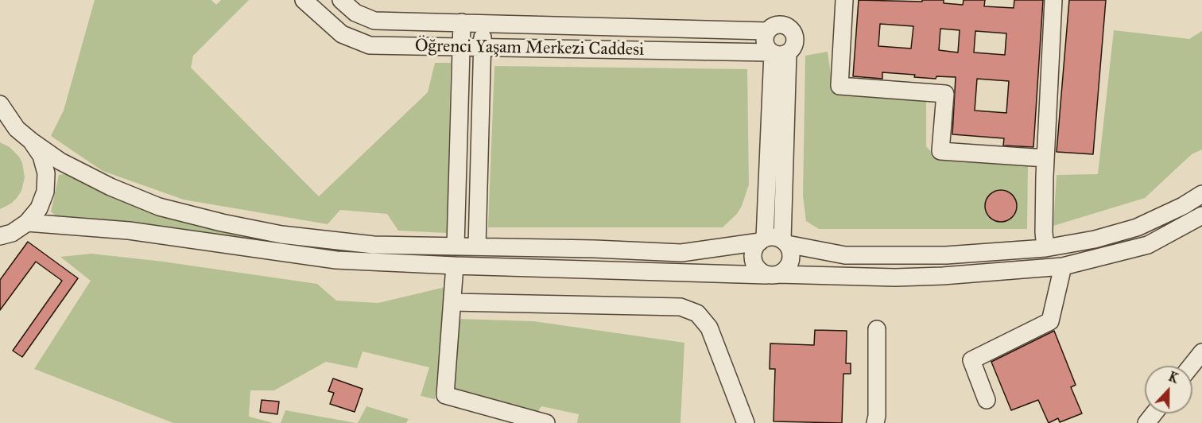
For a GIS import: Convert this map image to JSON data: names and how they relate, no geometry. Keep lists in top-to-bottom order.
{
  "streets": {
    "street": ["Öğrenci Yaşam Merkezi Caddesi"]
  },
  "north": "top"
}
